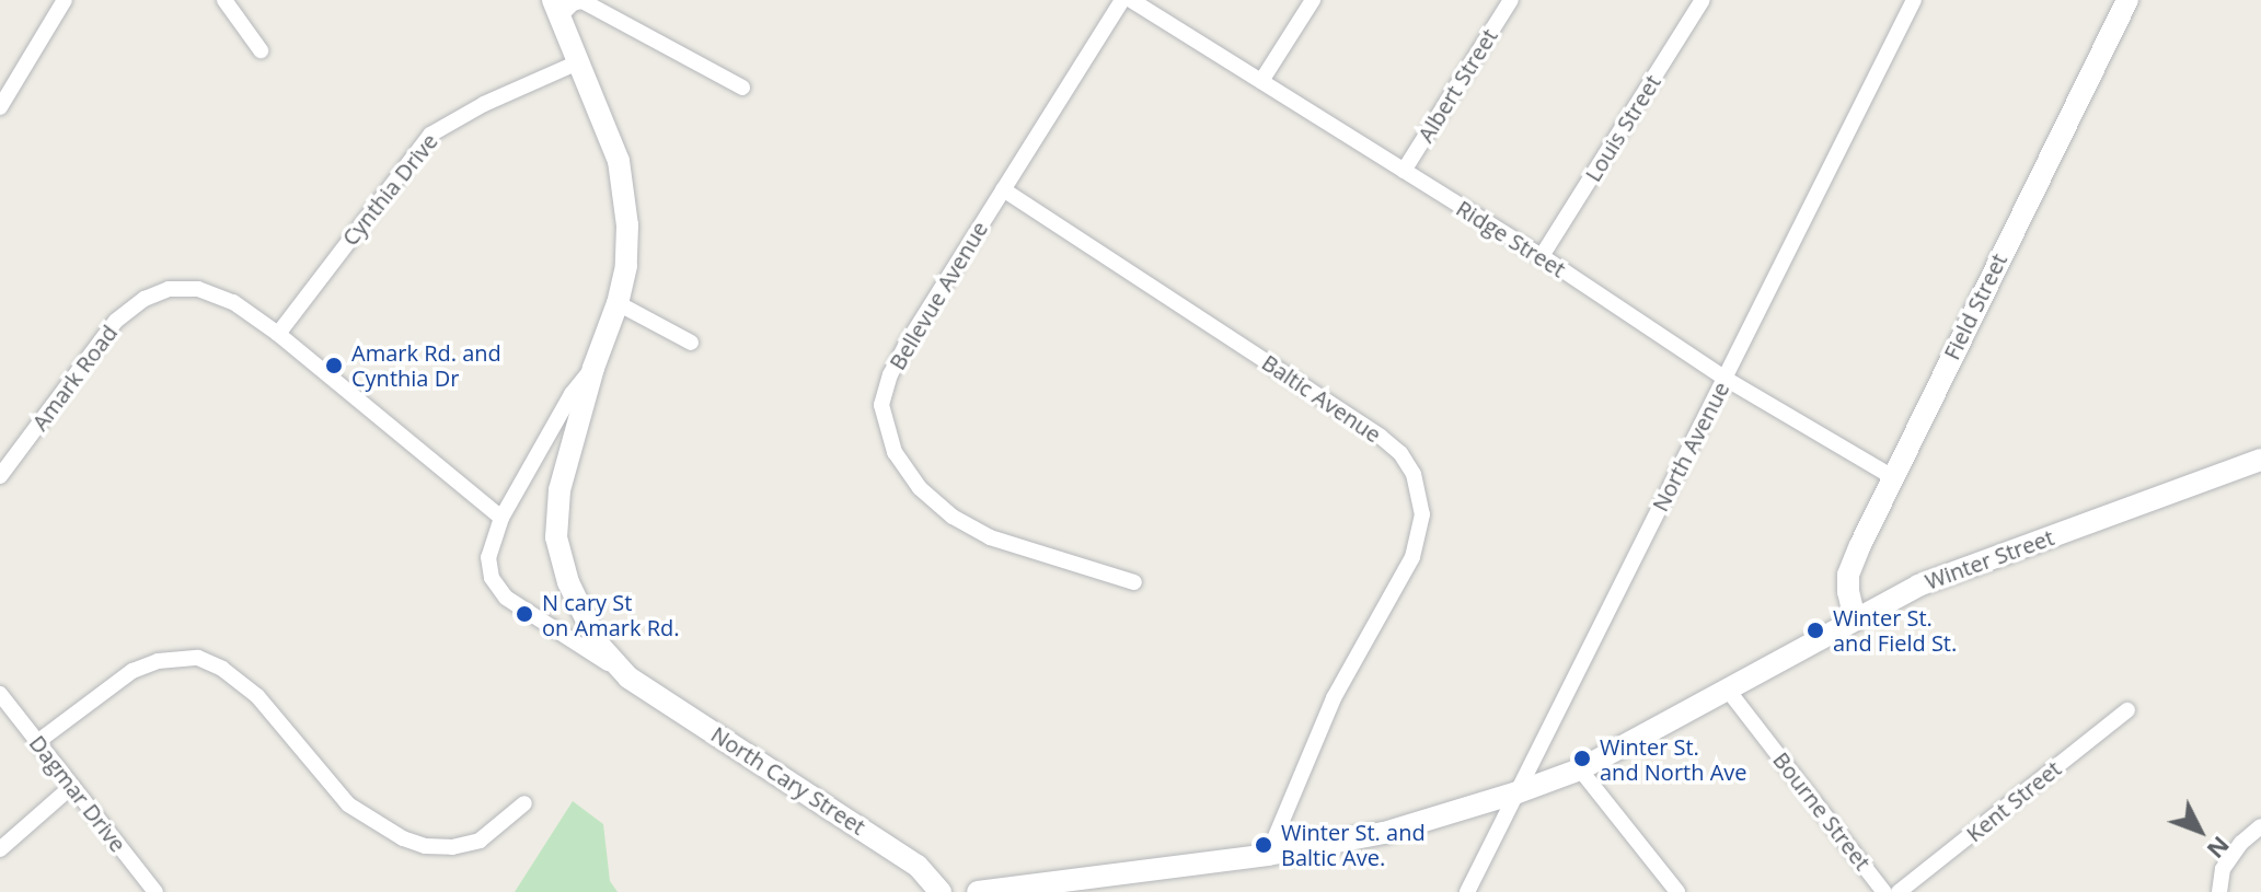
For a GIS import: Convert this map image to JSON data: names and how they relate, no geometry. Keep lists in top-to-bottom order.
{
  "streets": {
    "street": [
      "Albert Street",
      "Louis Street",
      "Cynthia Drive",
      "Ridge Street",
      "Bellevue Avenue",
      "Field Street",
      "Amark Road",
      "Baltic Avenue",
      "North Avenue",
      "Winter Street",
      "North Cary Street",
      "Dagmar Drive",
      "Kent Street",
      "Bourne Street"
    ]
  },
  "crossings": [
    ["Albert Street", "Ridge Street"],
    ["Louis Street", "Ridge Street"],
    ["Cynthia Drive", "Amark Road"],
    ["Cynthia Drive", "North Cary Street"],
    ["Ridge Street", "Field Street"],
    ["Ridge Street", "North Avenue"],
    ["Bellevue Avenue", "Baltic Avenue"],
    ["Field Street", "Winter Street"],
    ["Amark Road", "North Cary Street"],
    ["Baltic Avenue", "Winter Street"],
    ["North Avenue", "Winter Street"],
    ["Winter Street", "Bourne Street"]
  ],
  "places": [
    "Amark Rd. and Cynthia Dr",
    "N cary St on Amark Rd.",
    "Winter St. and Field St.",
    "Winter St. and North Ave",
    "Winter St. and Baltic Ave."
  ],
  "north": "bottom right"
}
